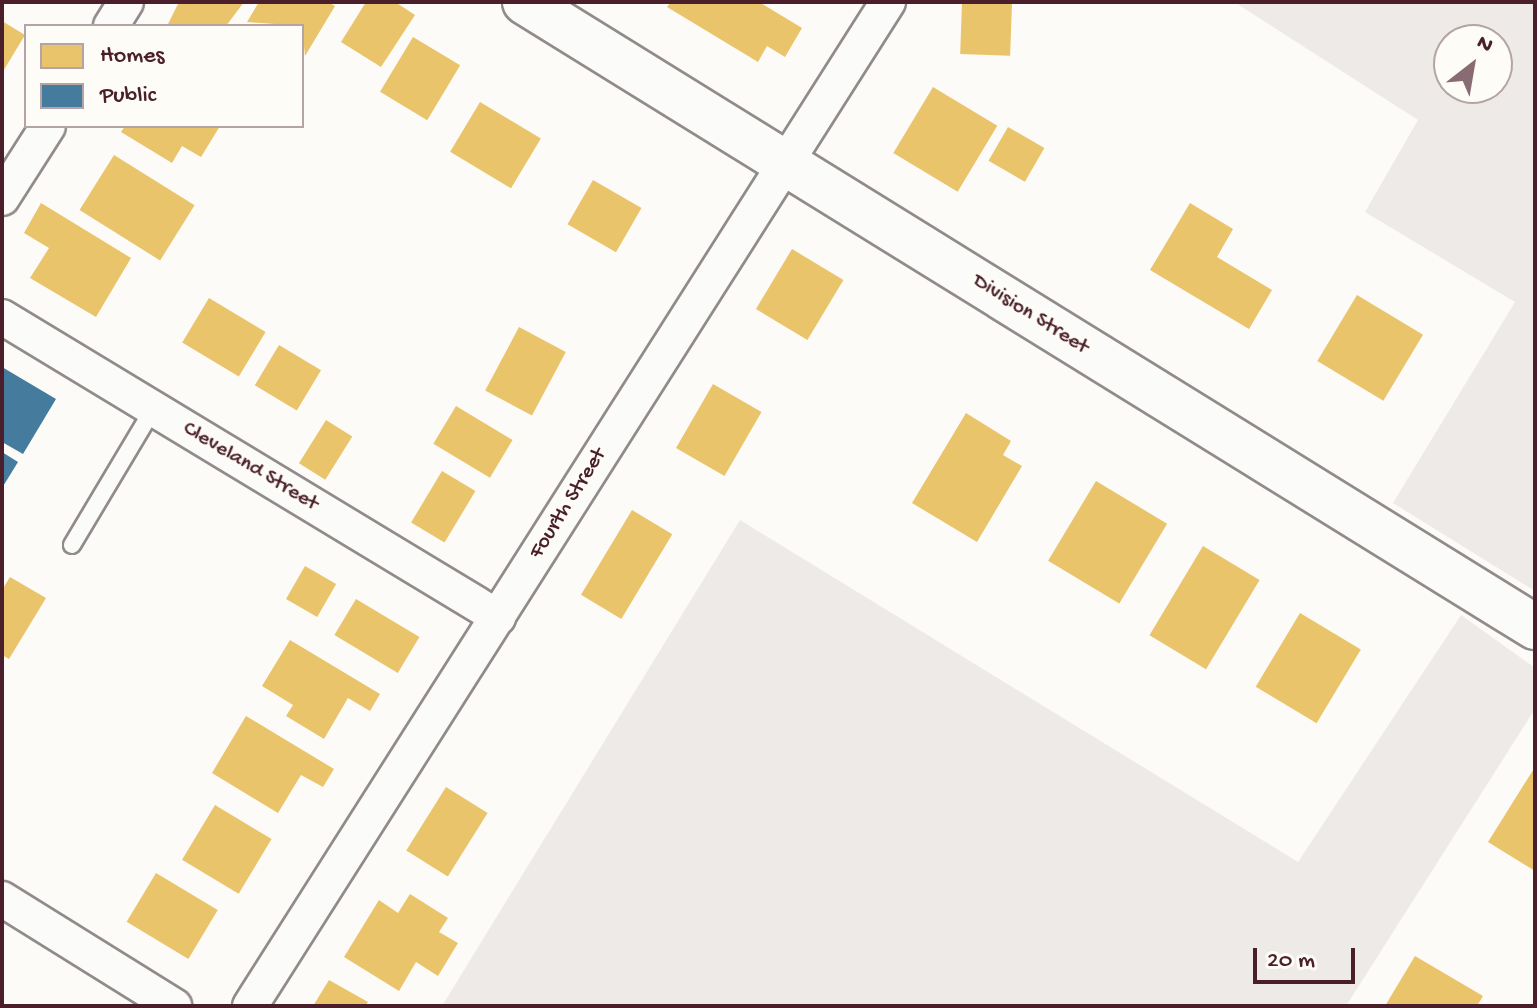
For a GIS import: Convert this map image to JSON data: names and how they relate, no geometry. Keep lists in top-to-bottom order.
{
  "streets": {
    "street": ["Division Street", "Cleveland Street", "Fourth Street"]
  },
  "crossings": [
    ["Division Street", "Fourth Street"],
    ["Cleveland Street", "Fourth Street"]
  ],
  "legend": ["Homes", "Public"],
  "scale_bar": "20 m",
  "north": "top right"
}
